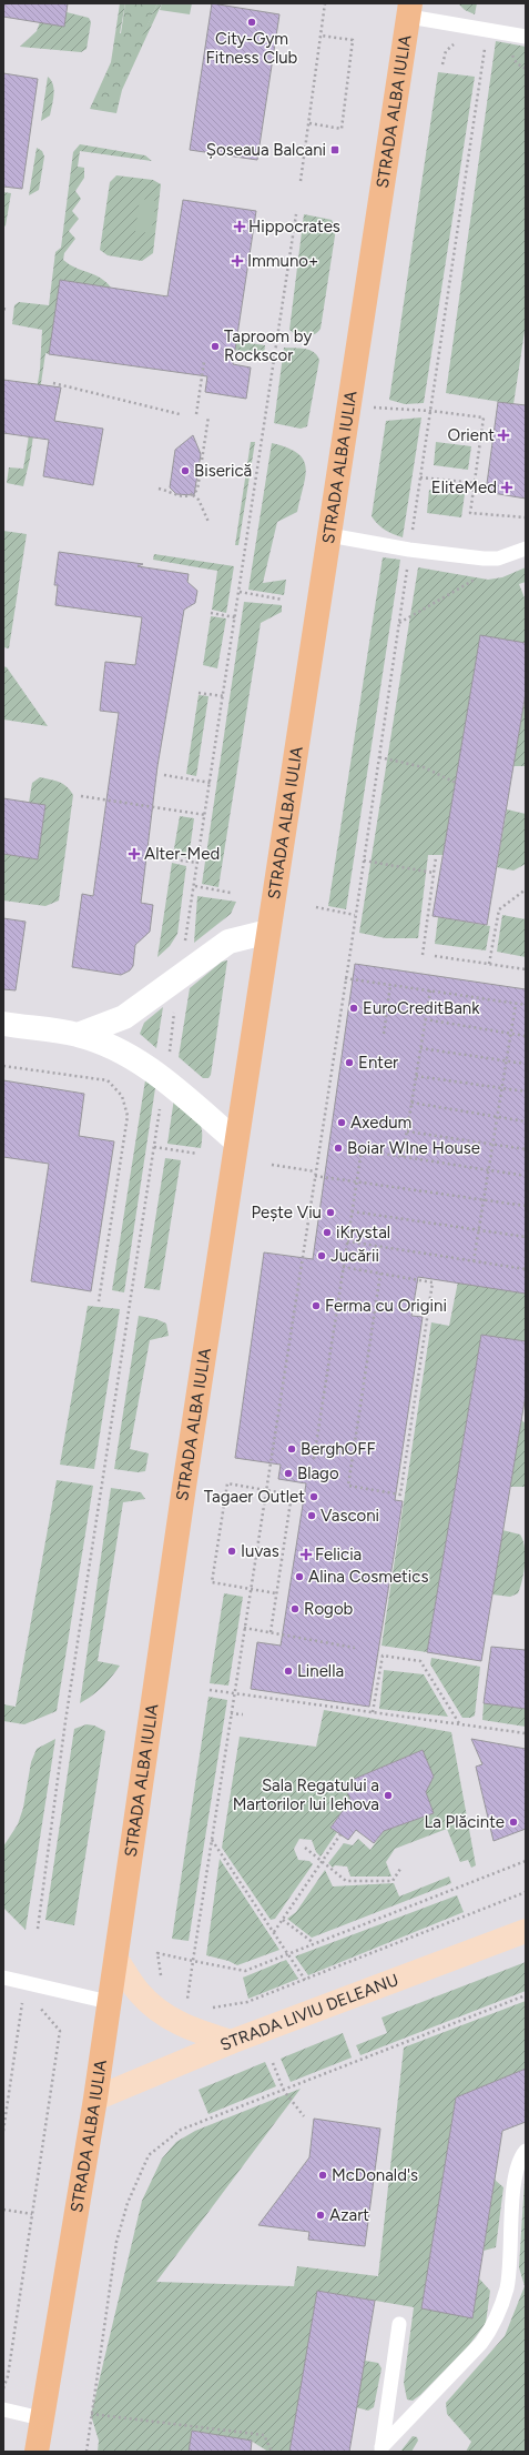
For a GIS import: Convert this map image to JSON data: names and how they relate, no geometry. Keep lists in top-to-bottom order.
{
  "streets": {
    "main road": ["STRADA ALBA IULIA", "STRADA LIVIU DELEANU"]
  },
  "crossings": [
    ["STRADA ALBA IULIA", "STRADA LIVIU DELEANU"]
  ],
  "places": {
    "other": [
      "City-Gym Fitness Club",
      "Taproom by Rockscor",
      "Biserică",
      "EuroCreditBank",
      "Enter",
      "Axedum",
      "Boiar WIne House",
      "Pește Viu",
      "iKrystal",
      "Jucării",
      "Ferma cu Origini",
      "BerghOFF",
      "Blago",
      "Tagaer Outlet",
      "Vasconi",
      "Iuvas",
      "Alina Cosmetics",
      "Rogob",
      "Linella",
      "Sala Regatului a Martorilor lui Iehova",
      "La Plăcinte",
      "McDonald's",
      "Azart"
    ],
    "transit": ["Șoseaua Balcani"],
    "health": [
      "Hippocrates",
      "Immuno+",
      "Orient",
      "EliteMed",
      "Alter-Med",
      "Felicia"
    ]
  }
}
